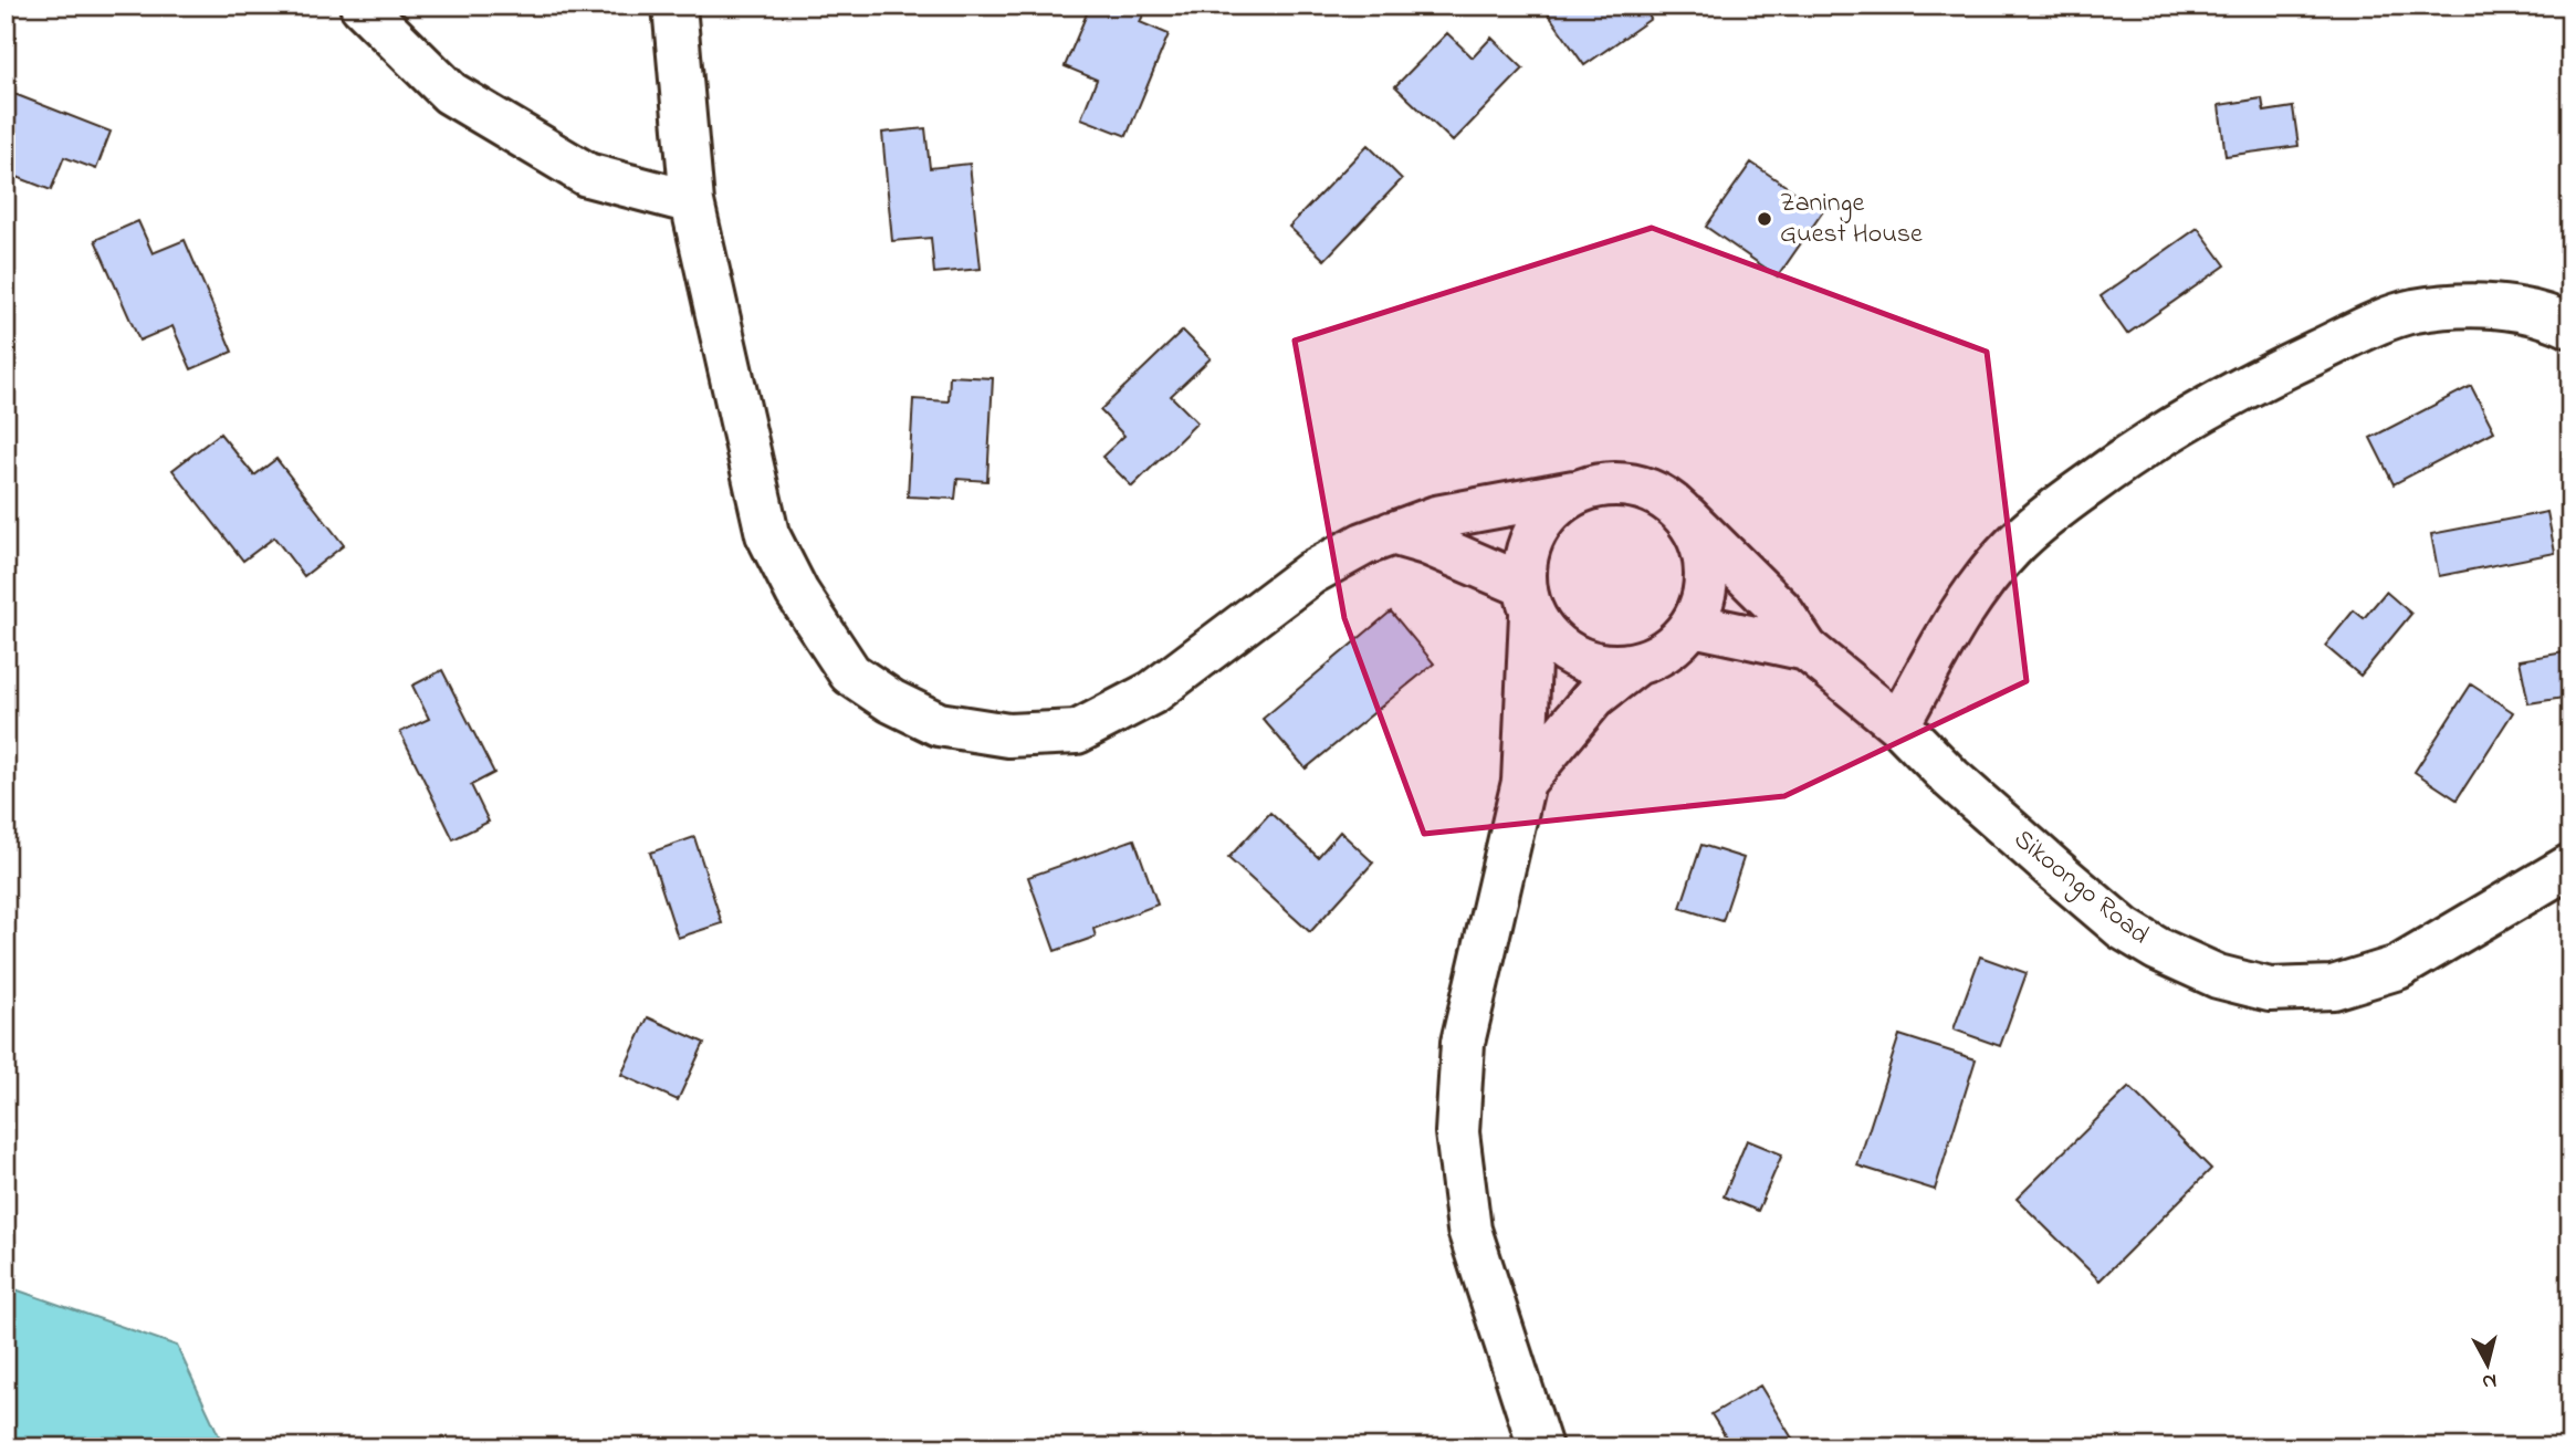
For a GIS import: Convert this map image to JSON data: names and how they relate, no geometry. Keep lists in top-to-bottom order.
{
  "streets": {
    "street": ["Sikoongo Road"]
  },
  "places": ["Zaninge Guest House"],
  "north": "bottom"
}
